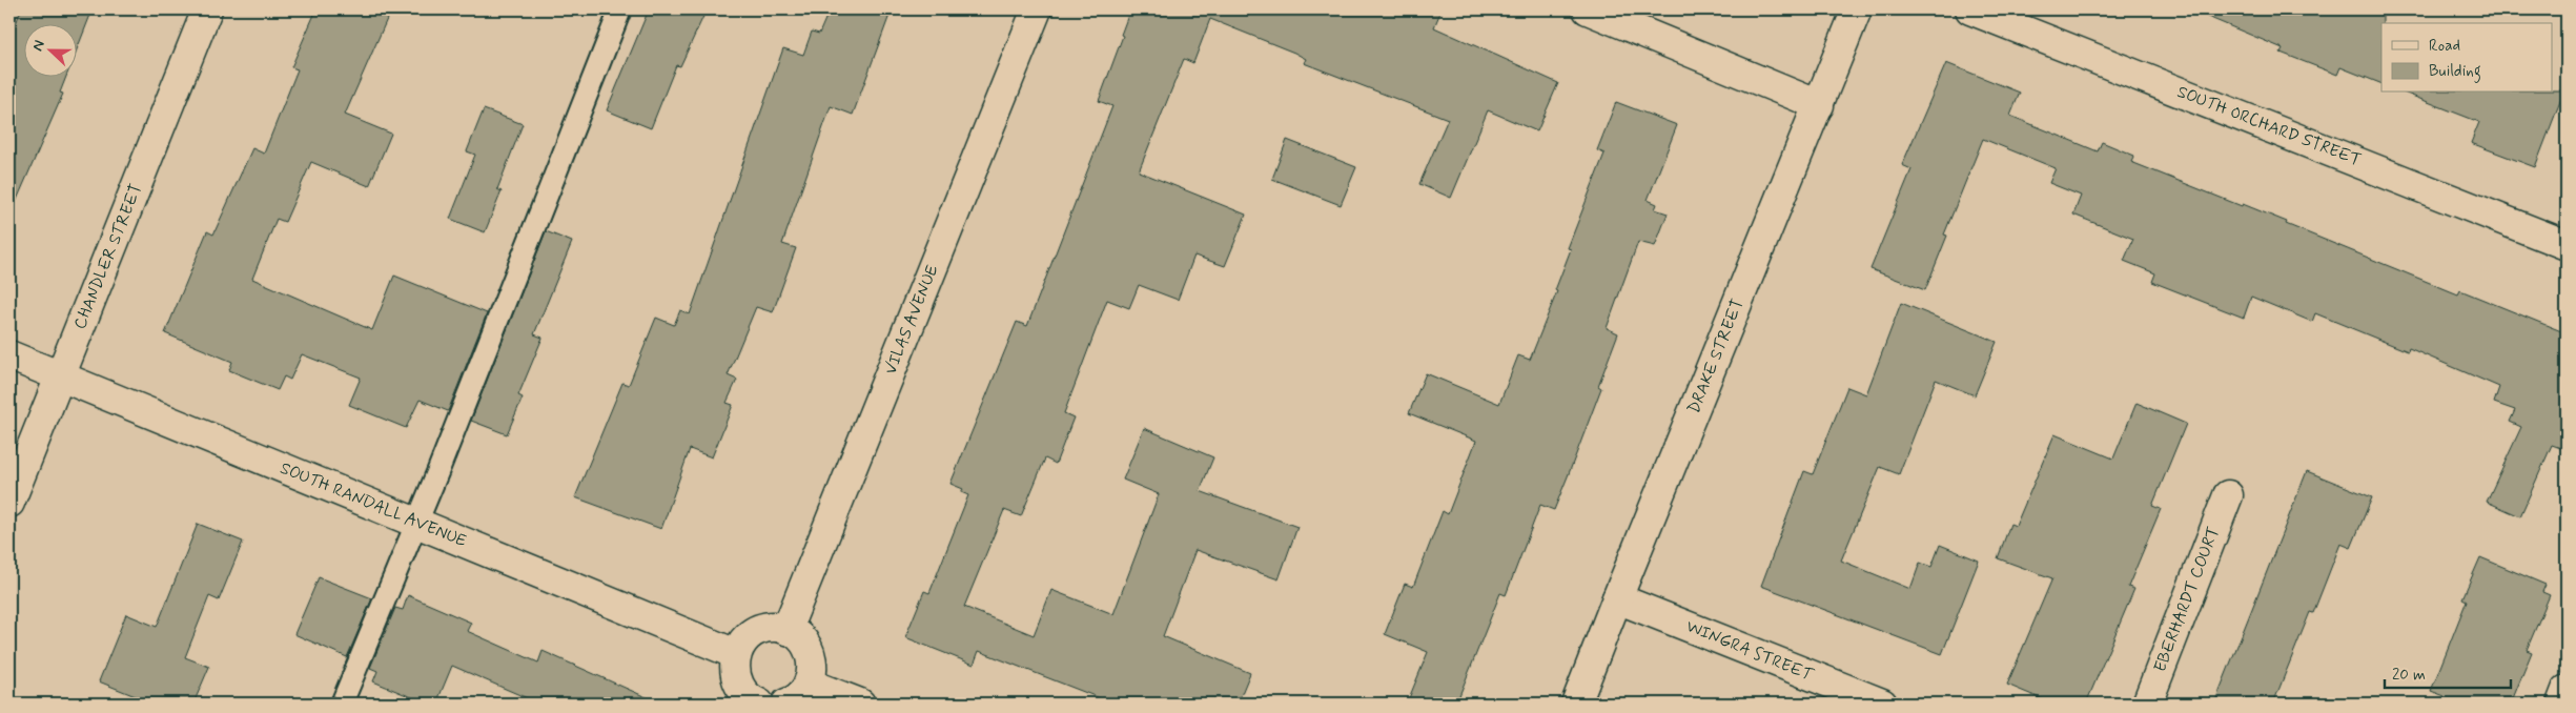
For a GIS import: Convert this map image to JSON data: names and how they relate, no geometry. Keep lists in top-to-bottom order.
{
  "streets": {
    "street": [
      "SOUTH ORCHARD STREET",
      "CHANDLER STREET",
      "VILAS AVENUE",
      "DRAKE STREET",
      "SOUTH RANDALL AVENUE",
      "EBERHARDT COURT",
      "WINGRA STREET"
    ]
  },
  "crossings": [
    ["CHANDLER STREET", "SOUTH RANDALL AVENUE"],
    ["DRAKE STREET", "WINGRA STREET"]
  ],
  "legend": ["Road", "Building"],
  "scale_bar": "20 m",
  "north": "left"
}
